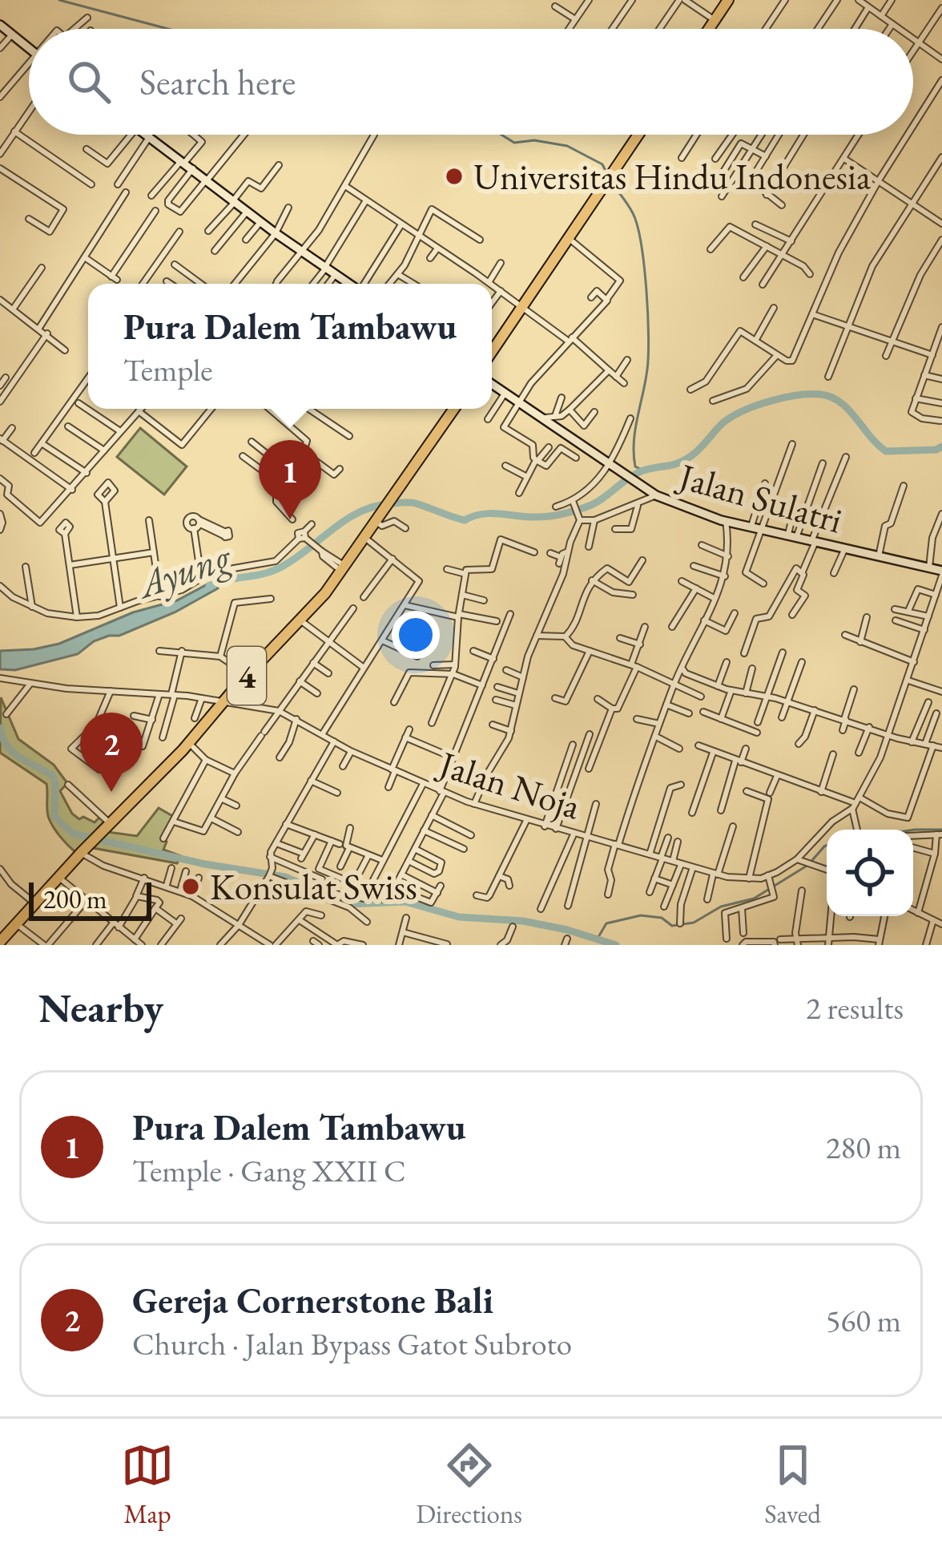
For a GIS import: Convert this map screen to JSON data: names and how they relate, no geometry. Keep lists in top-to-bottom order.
{
  "streets": {
    "highway": ["4"],
    "main road": ["Jalan Sulatri"],
    "street": ["Jalan Noja"]
  },
  "crossings": [
    ["4", "Jalan Noja"]
  ],
  "water": ["Ayung"],
  "places": ["Universitas Hindu Indonesia", "Konsulat Swiss"],
  "scale_bar": "200 m",
  "page": {
    "search": "Search here",
    "popup": ["Pura Dalem Tambawu", "Temple"],
    "pins": ["1", "2"],
    "scale": "200 m",
    "heading": ["Nearby", "2 results"],
    "list": [
      {
        "mark": "1",
        "name": "Pura Dalem Tambawu",
        "note": "Temple · Gang XXII C",
        "value": "280 m"
      },
      {
        "mark": "2",
        "name": "Gereja Cornerstone Bali",
        "note": "Church · Jalan Bypass Gatot Subroto",
        "value": "560 m"
      }
    ],
    "nav": ["Map", "Directions", "Saved"]
  }
}
